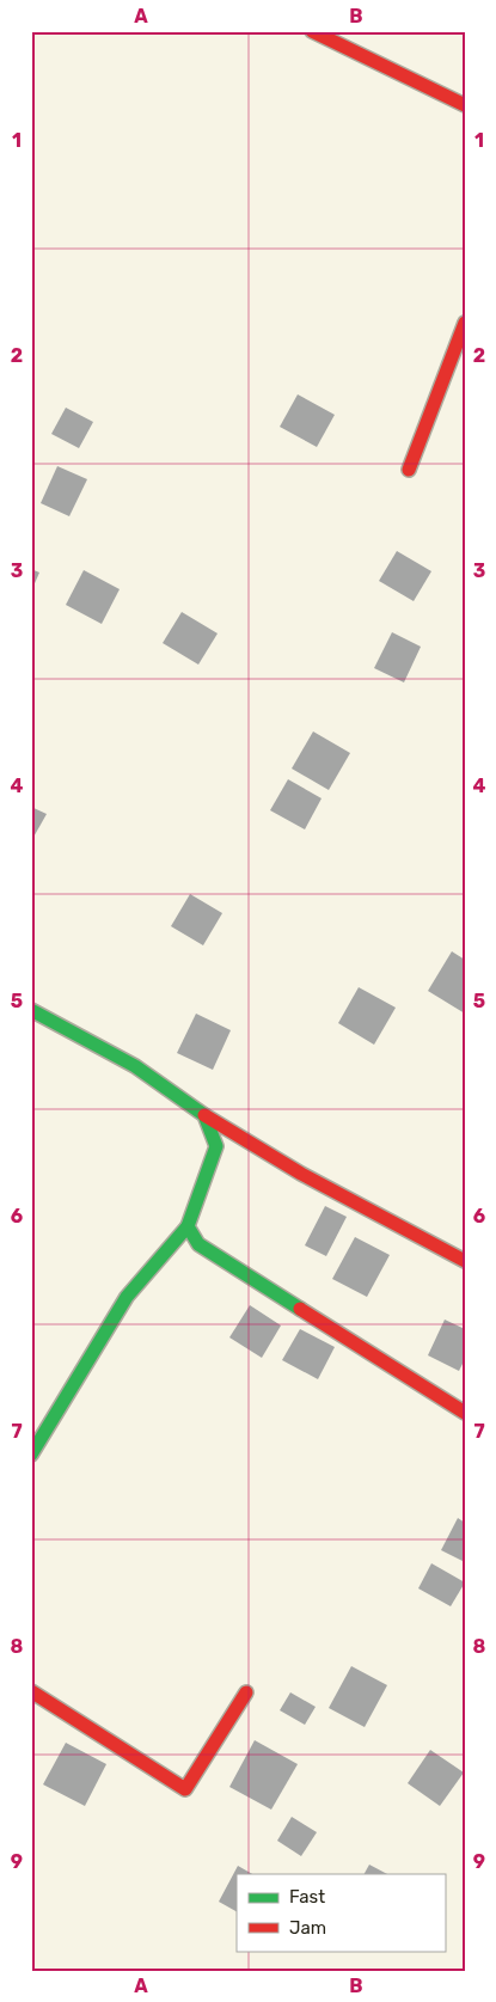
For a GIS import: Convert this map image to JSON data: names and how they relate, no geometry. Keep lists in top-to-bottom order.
{
  "legend": ["Fast", "Jam"],
  "grid": {
    "columns": ["A", "B"],
    "rows": [
      "1",
      "2",
      "3",
      "4",
      "5",
      "6",
      "7",
      "8",
      "9"
    ]
  }
}
